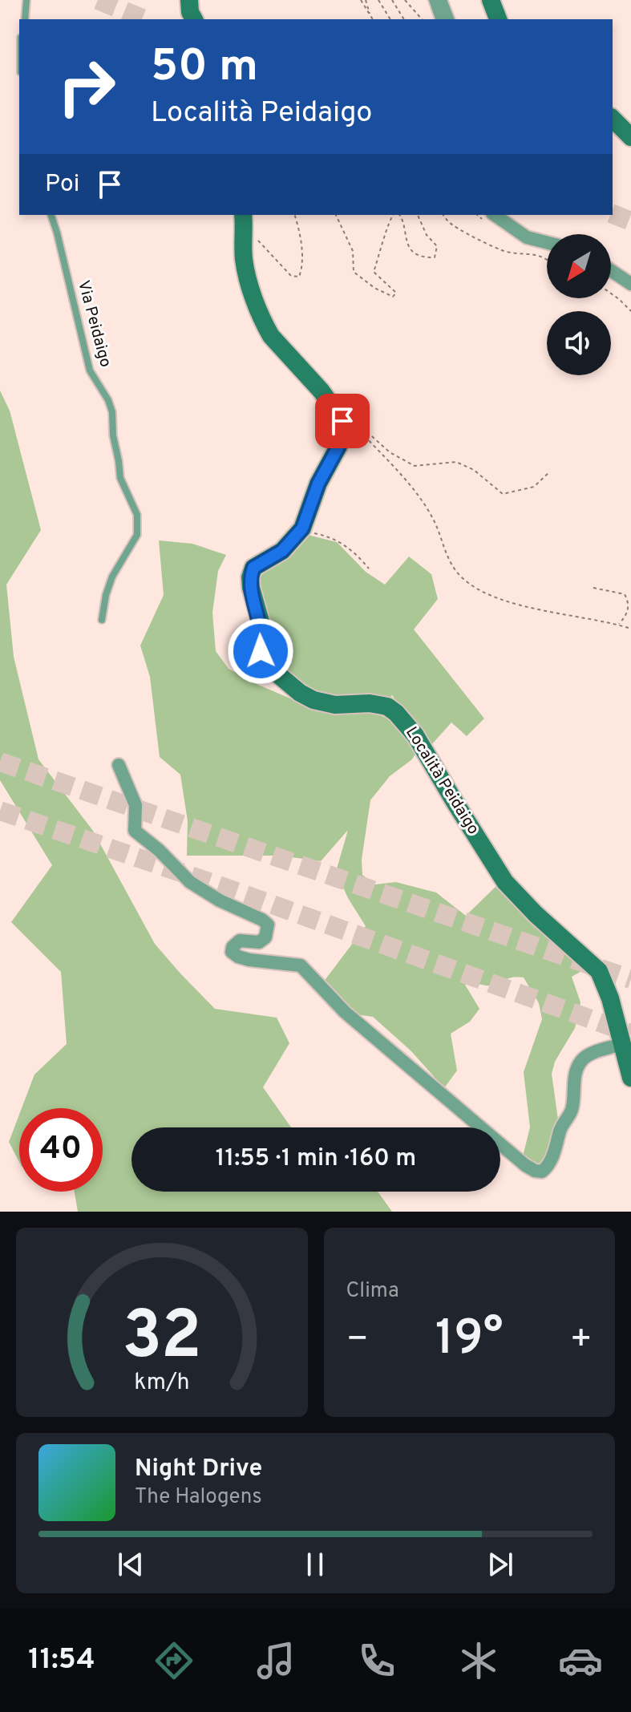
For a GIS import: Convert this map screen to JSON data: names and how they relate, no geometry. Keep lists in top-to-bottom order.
{
  "streets": {
    "street": ["Località Peidaigo"],
    "lane": ["Via Peidaigo"]
  },
  "north": "bottom left",
  "page": {
    "turn": ["50 m", "Località Peidaigo"],
    "then": "Poi",
    "limit": "40",
    "trip": "11:55 · 1 min · 160 m",
    "tile": "Clima",
    "heat": ["−", "19°", "+"],
    "song": ["Night Drive", "The Halogens"],
    "tabs": "11:54",
    "gauge": ["32", "km/h"]
  }
}
